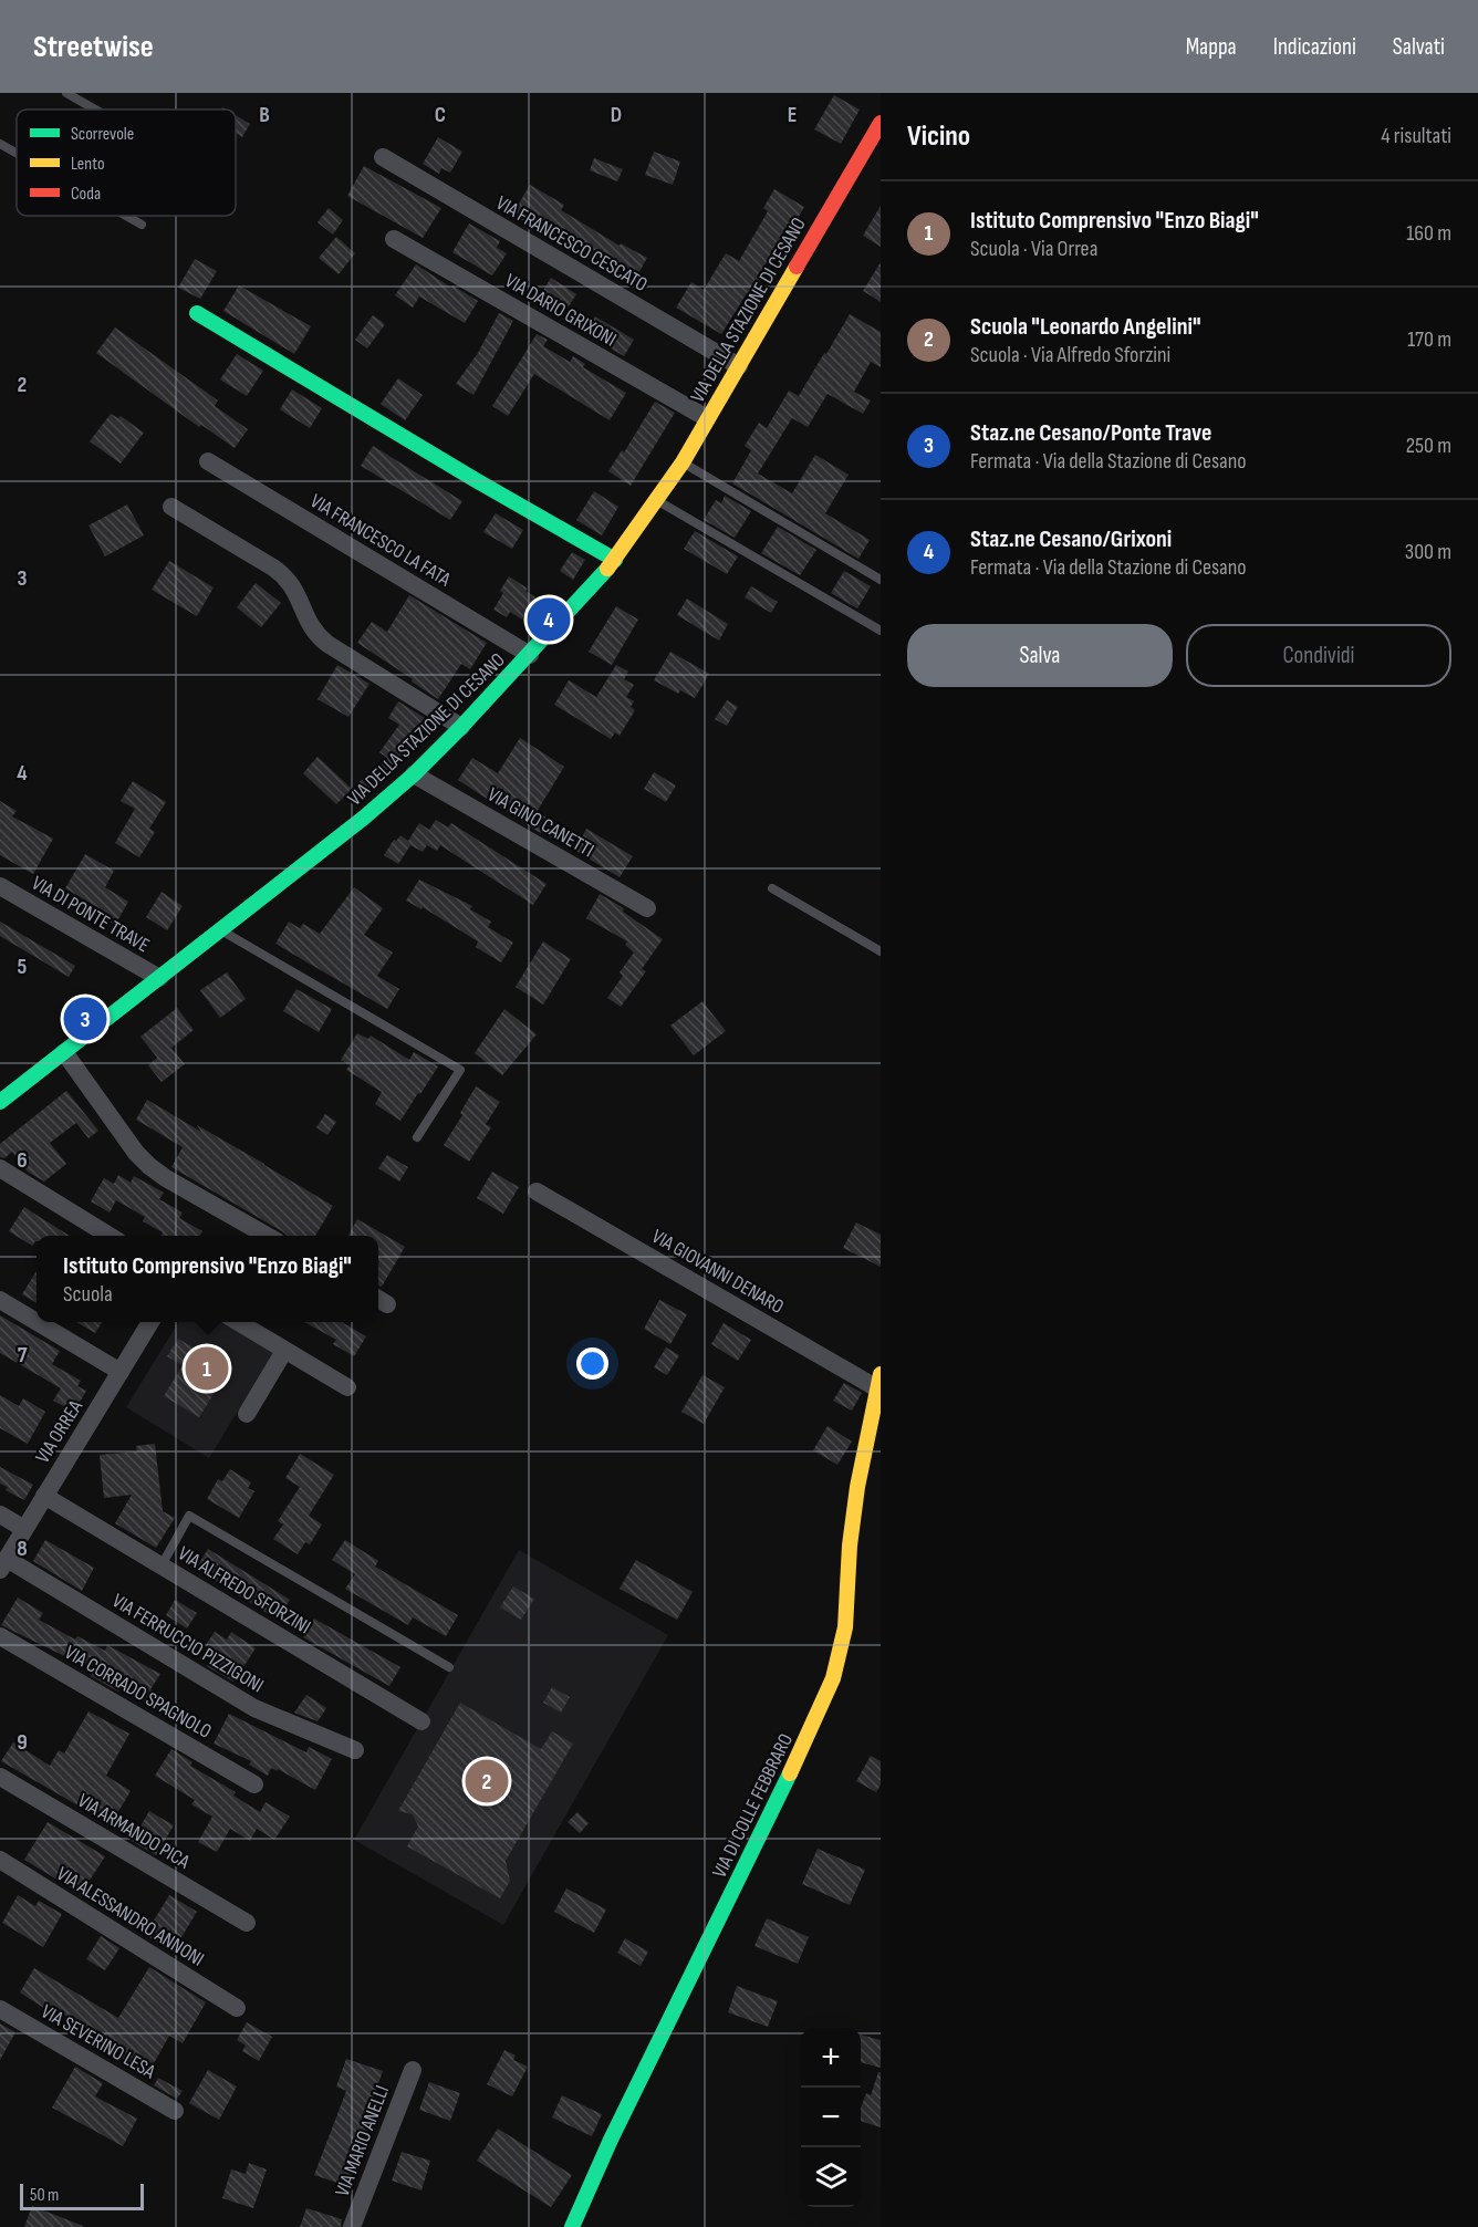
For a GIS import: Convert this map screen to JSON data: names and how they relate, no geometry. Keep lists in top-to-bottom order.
{
  "streets": {
    "street": [
      "VIA FRANCESCO CESCATO",
      "VIA DARIO GRIXONI",
      "VIA DELLA STAZIONE DI CESANO",
      "VIA FRANCESCO LA FATA",
      "VIA GINO CANETTI",
      "VIA DI PONTE TRAVE",
      "VIA GIOVANNI DENARO",
      "VIA ORREA",
      "VIA ALFREDO SFORZINI",
      "VIA FERRUCCIO PIZZIGONI",
      "VIA CORRADO SPAGNOLO",
      "VIA DI COLLE FEBBRARO",
      "VIA ARMANDO PICA",
      "VIA ALESSANDRO ANNONI",
      "VIA SEVERINO LESA",
      "VIA MARIO ANELLI"
    ]
  },
  "crossings": [
    ["VIA FRANCESCO CESCATO", "VIA DELLA STAZIONE DI CESANO"],
    ["VIA DARIO GRIXONI", "VIA DELLA STAZIONE DI CESANO"],
    ["VIA DELLA STAZIONE DI CESANO", "VIA FRANCESCO LA FATA"],
    ["VIA DELLA STAZIONE DI CESANO", "VIA GINO CANETTI"],
    ["VIA DELLA STAZIONE DI CESANO", "VIA DI PONTE TRAVE"],
    ["VIA GIOVANNI DENARO", "VIA DI COLLE FEBBRARO"],
    ["VIA ORREA", "VIA ALFREDO SFORZINI"],
    ["VIA ORREA", "VIA FERRUCCIO PIZZIGONI"]
  ],
  "legend": ["Scorrevole", "Lento", "Coda"],
  "scale_bar": "50 m",
  "page": {
    "header": "Streetwise",
    "nav": ["Mappa", "Indicazioni", "Salvati"],
    "heading": ["Vicino", "4 risultati"],
    "list": [
      {
        "mark": "1",
        "name": "Istituto Comprensivo \"Enzo Biagi\"",
        "note": "Scuola · Via Orrea",
        "value": "160 m"
      },
      {
        "mark": "2",
        "name": "Scuola \"Leonardo Angelini\"",
        "note": "Scuola · Via Alfredo Sforzini",
        "value": "170 m"
      },
      {
        "mark": "3",
        "name": "Staz.ne Cesano/Ponte Trave",
        "note": "Fermata · Via della Stazione di Cesano",
        "value": "250 m"
      },
      {
        "mark": "4",
        "name": "Staz.ne Cesano/Grixoni",
        "note": "Fermata · Via della Stazione di Cesano",
        "value": "300 m"
      }
    ],
    "pins": [
      "4",
      "3",
      "1",
      "2"
    ],
    "buttons": ["Salva", "Condividi"],
    "popup": ["Istituto Comprensivo \"Enzo Biagi\"", "Scuola"],
    "map_buttons": ["+", "−"],
    "scale": "50 m"
  },
  "grid": {
    "columns": [
      "B",
      "C",
      "D",
      "E"
    ],
    "rows": [
      "2",
      "3",
      "4",
      "5",
      "6",
      "7",
      "8",
      "9"
    ]
  }
}
